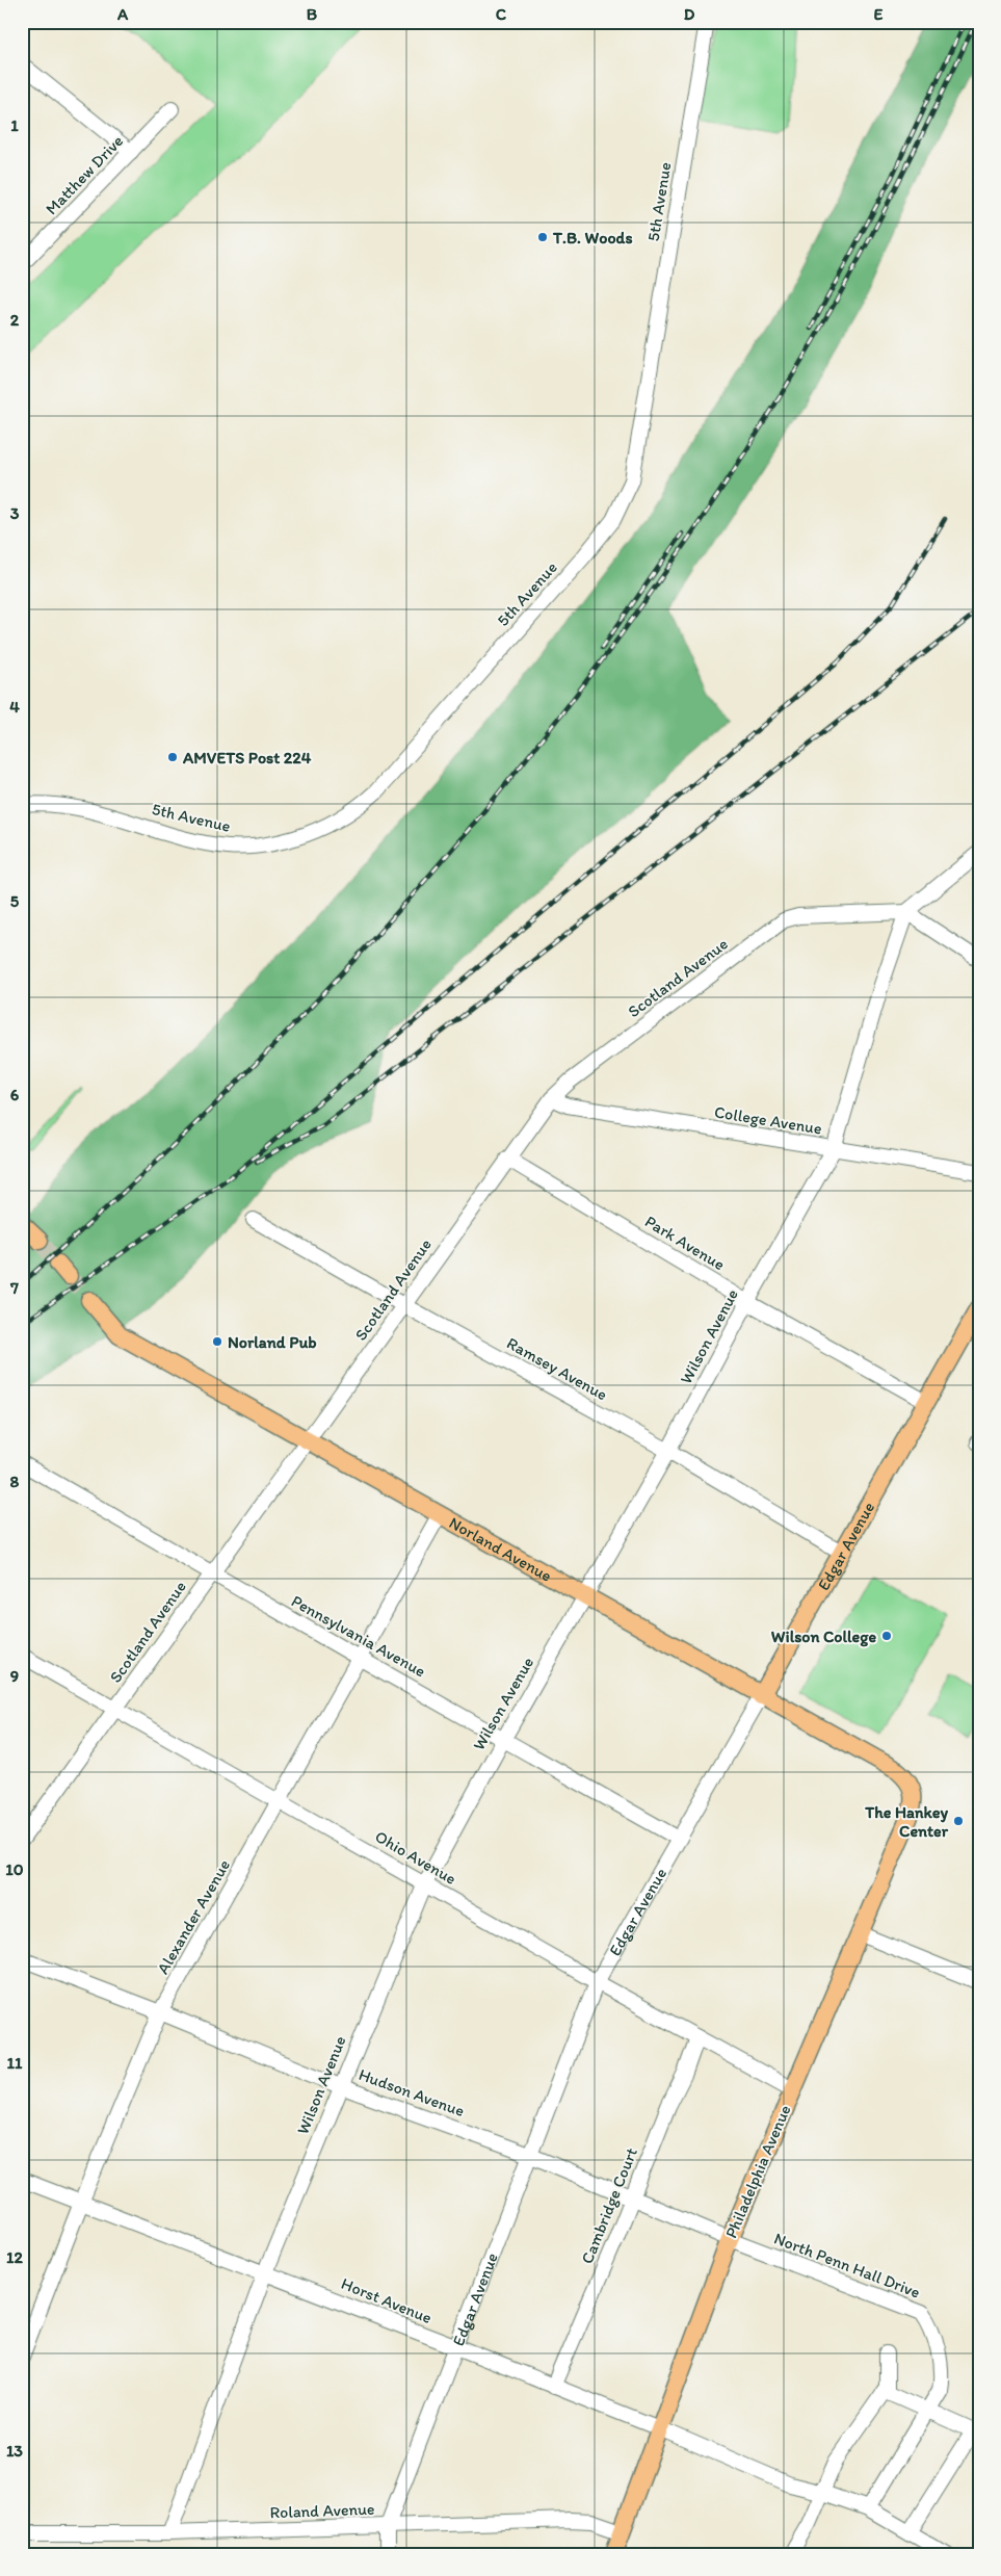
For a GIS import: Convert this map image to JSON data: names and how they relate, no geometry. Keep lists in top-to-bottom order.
{
  "streets": {
    "main road": ["Edgar Avenue", "Norland Avenue", "Philadelphia Avenue"],
    "street": [
      "Matthew Drive",
      "5th Avenue",
      "Scotland Avenue",
      "College Avenue",
      "Park Avenue",
      "Wilson Avenue",
      "Ramsey Avenue",
      "Pennsylvania Avenue",
      "Ohio Avenue",
      "Alexander Avenue",
      "Hudson Avenue",
      "Cambridge Court",
      "North Penn Hall Drive",
      "Horst Avenue",
      "Roland Avenue"
    ]
  },
  "crossings": [
    ["Scotland Avenue", "College Avenue"],
    ["Scotland Avenue", "Park Avenue"],
    ["Scotland Avenue", "Wilson Avenue"],
    ["Scotland Avenue", "Ramsey Avenue"],
    ["Scotland Avenue", "Norland Avenue"],
    ["Scotland Avenue", "Pennsylvania Avenue"],
    ["Scotland Avenue", "Ohio Avenue"],
    ["College Avenue", "Wilson Avenue"],
    ["Park Avenue", "Wilson Avenue"],
    ["Park Avenue", "Edgar Avenue"],
    ["Wilson Avenue", "Ramsey Avenue"],
    ["Wilson Avenue", "Norland Avenue"],
    ["Wilson Avenue", "Pennsylvania Avenue"],
    ["Wilson Avenue", "Ohio Avenue"],
    ["Wilson Avenue", "Hudson Avenue"],
    ["Wilson Avenue", "Horst Avenue"],
    ["Wilson Avenue", "Roland Avenue"],
    ["Ramsey Avenue", "Edgar Avenue"],
    ["Edgar Avenue", "Norland Avenue"],
    ["Edgar Avenue", "Pennsylvania Avenue"],
    ["Edgar Avenue", "Ohio Avenue"],
    ["Edgar Avenue", "Hudson Avenue"],
    ["Edgar Avenue", "Horst Avenue"],
    ["Edgar Avenue", "Roland Avenue"],
    ["Norland Avenue", "Alexander Avenue"],
    ["Norland Avenue", "Philadelphia Avenue"],
    ["Pennsylvania Avenue", "Alexander Avenue"],
    ["Ohio Avenue", "Alexander Avenue"],
    ["Ohio Avenue", "Philadelphia Avenue"],
    ["Ohio Avenue", "Cambridge Court"],
    ["Alexander Avenue", "Hudson Avenue"],
    ["Alexander Avenue", "Horst Avenue"],
    ["Hudson Avenue", "Philadelphia Avenue"],
    ["Hudson Avenue", "Cambridge Court"],
    ["Hudson Avenue", "North Penn Hall Drive"],
    ["Philadelphia Avenue", "North Penn Hall Drive"],
    ["Philadelphia Avenue", "Horst Avenue"],
    ["Philadelphia Avenue", "Roland Avenue"],
    ["Cambridge Court", "Horst Avenue"],
    ["North Penn Hall Drive", "Horst Avenue"]
  ],
  "places": [
    "T.B. Woods",
    "AMVETS Post 224",
    "Norland Pub",
    "Wilson College",
    "The Hankey Center"
  ],
  "grid": {
    "columns": [
      "A",
      "B",
      "C",
      "D",
      "E"
    ],
    "rows": [
      "1",
      "2",
      "3",
      "4",
      "5",
      "6",
      "7",
      "8",
      "9",
      "10",
      "11",
      "12",
      "13"
    ]
  }
}
